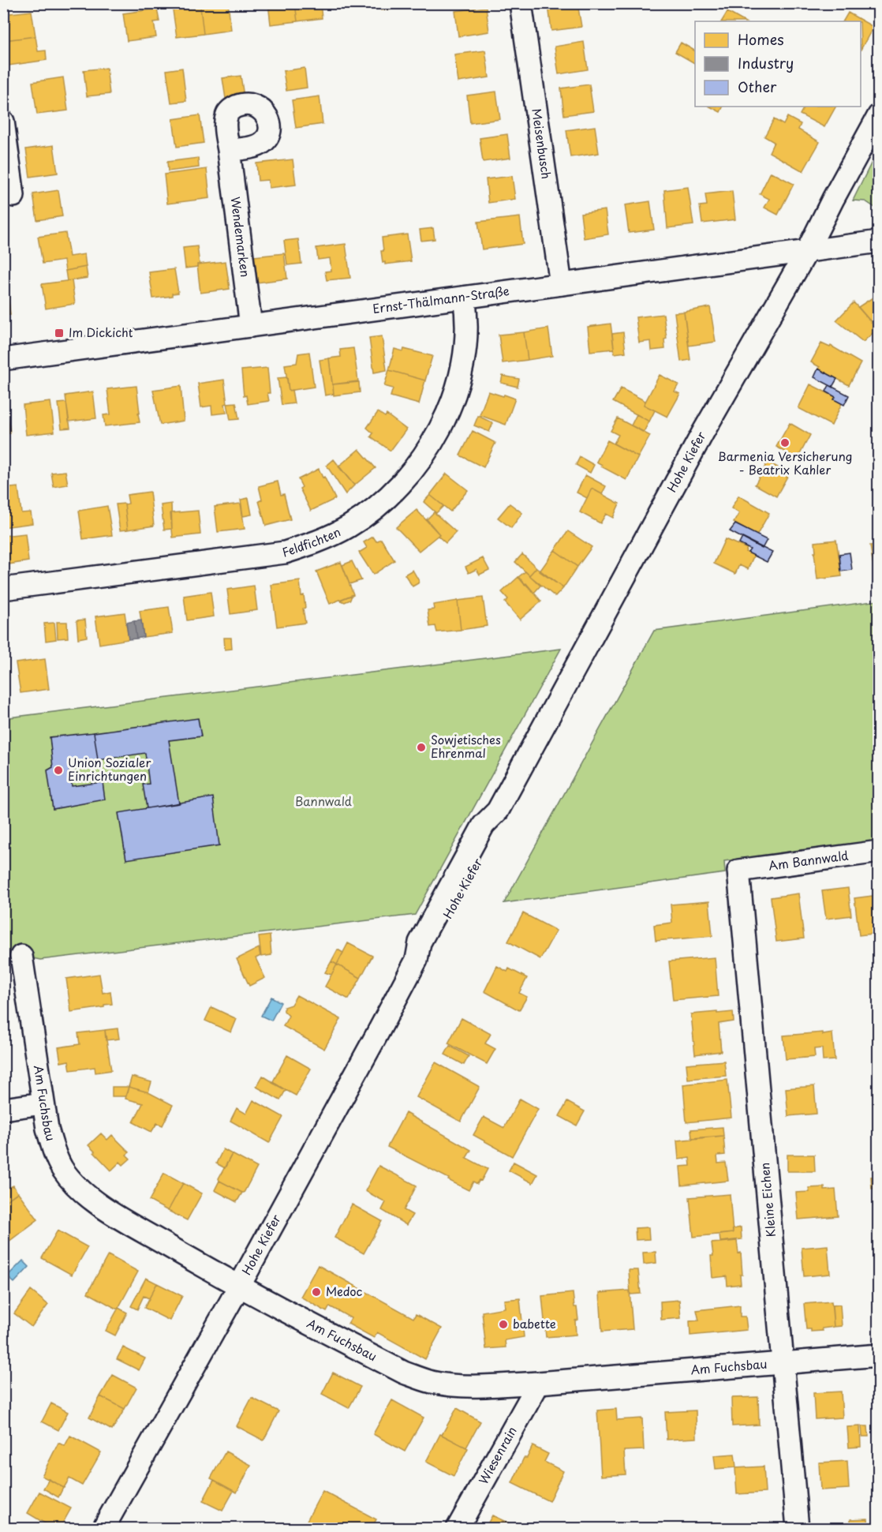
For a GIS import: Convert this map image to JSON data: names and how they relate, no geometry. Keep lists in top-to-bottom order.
{
  "streets": {
    "street": [
      "Meisenbusch",
      "Wendemarken",
      "Ernst-Thälmann-Straße",
      "Hohe Kiefer",
      "Feldfichten",
      "Am Bannwald",
      "Am Fuchsbau",
      "Kleine Eichen",
      "Wiesenrain"
    ]
  },
  "crossings": [
    ["Meisenbusch", "Ernst-Thälmann-Straße"],
    ["Wendemarken", "Ernst-Thälmann-Straße"],
    ["Ernst-Thälmann-Straße", "Hohe Kiefer"],
    ["Ernst-Thälmann-Straße", "Feldfichten"],
    ["Hohe Kiefer", "Am Fuchsbau"],
    ["Am Bannwald", "Kleine Eichen"],
    ["Am Fuchsbau", "Kleine Eichen"],
    ["Am Fuchsbau", "Wiesenrain"]
  ],
  "parks": ["Bannwald"],
  "places": {
    "transit": ["Im Dickicht"],
    "other": [
      "Barmenia Versicherung - Beatrix Kahler",
      "Sowjetisches Ehrenmal",
      "Union Sozialer Einrichtungen",
      "Medoc",
      "babette"
    ]
  },
  "legend": ["Homes", "Industry", "Other"]
}
